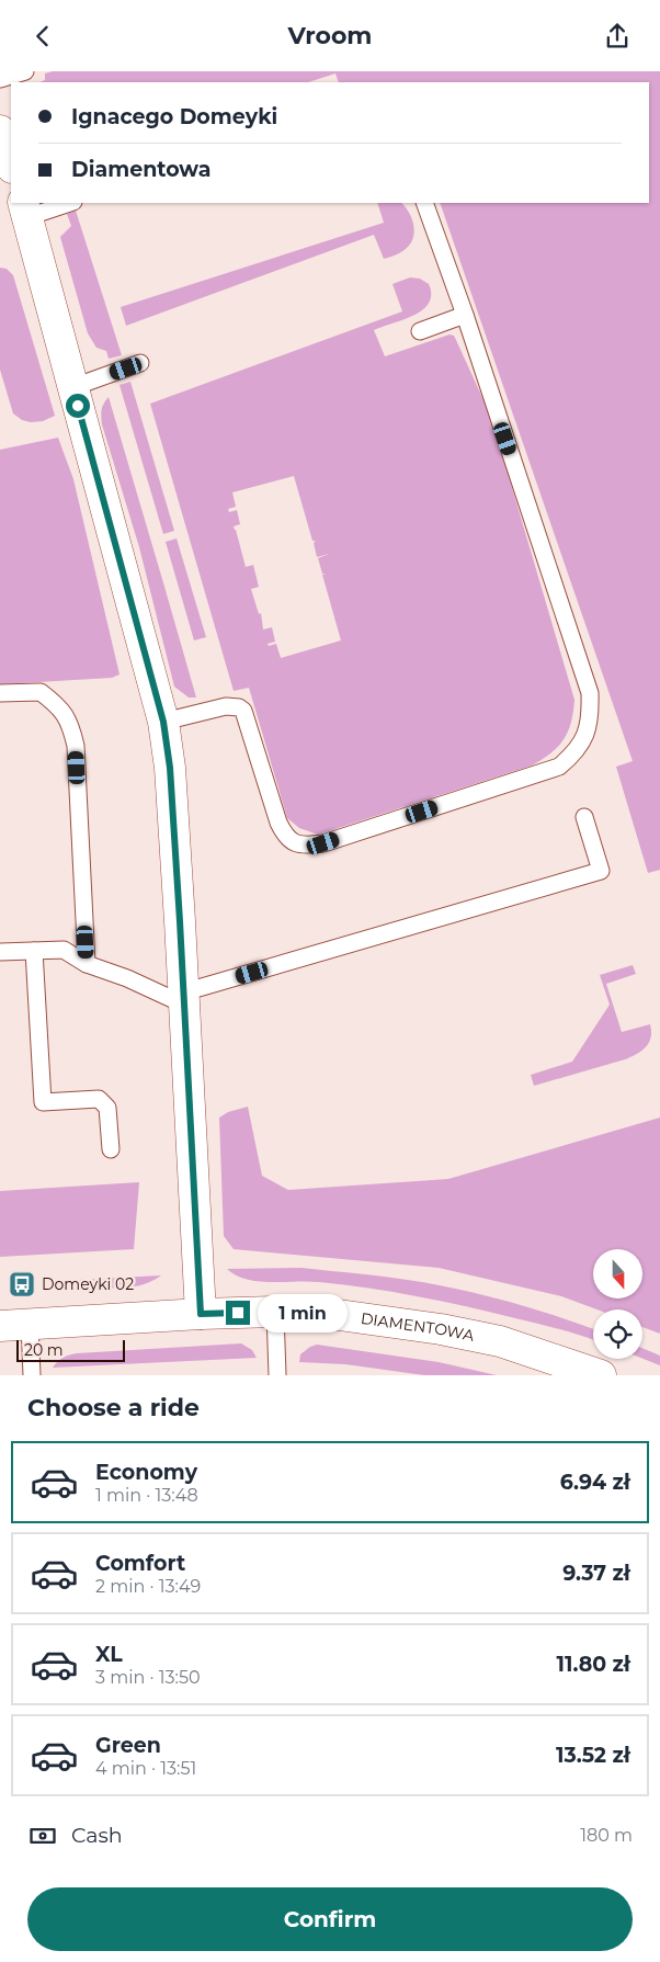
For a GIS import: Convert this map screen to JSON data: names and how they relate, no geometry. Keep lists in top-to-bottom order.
{
  "streets": {
    "street": ["DIAMENTOWA"]
  },
  "places": {
    "bus stop": ["Domeyki 02"]
  },
  "scale_bar": "20 m",
  "north": "bottom",
  "page": {
    "header": "Vroom",
    "banner": ["Ignacego Domeyki", "Diamentowa"],
    "bubble": "1 min",
    "scale": "20 m",
    "heading": "Choose a ride",
    "list": [
      {
        "name": "Economy",
        "note": "1 min · 13:48",
        "value": "6.94 zł"
      },
      {
        "name": "Comfort",
        "note": "2 min · 13:49",
        "value": "9.37 zł"
      },
      {
        "name": "XL",
        "note": "3 min · 13:50",
        "value": "11.80 zł"
      },
      {
        "name": "Green",
        "note": "4 min · 13:51",
        "value": "13.52 zł"
      }
    ],
    "pay": ["Cash", "180 m"],
    "buttons": "Confirm"
  }
}
